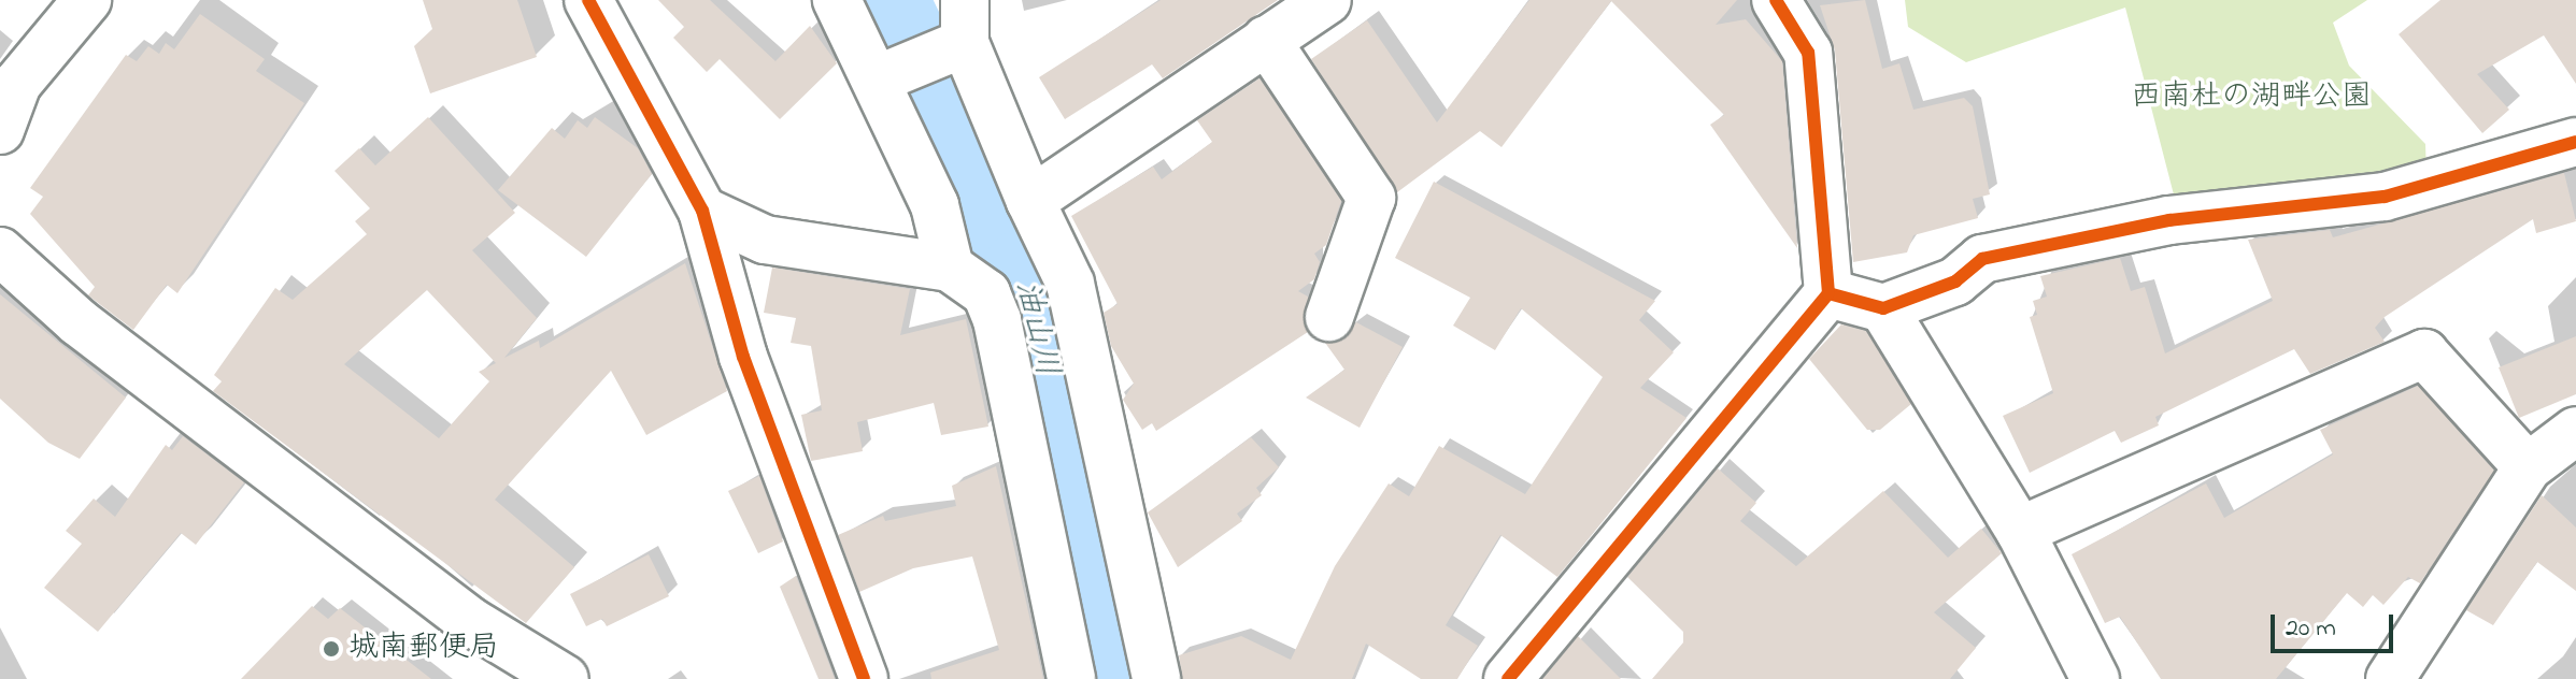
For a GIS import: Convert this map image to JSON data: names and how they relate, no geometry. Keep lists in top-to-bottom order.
{
  "water": ["油山川"],
  "parks": ["西南杜の湖畔公園"],
  "places": ["城南郵便局"],
  "scale_bar": "20 m"
}
